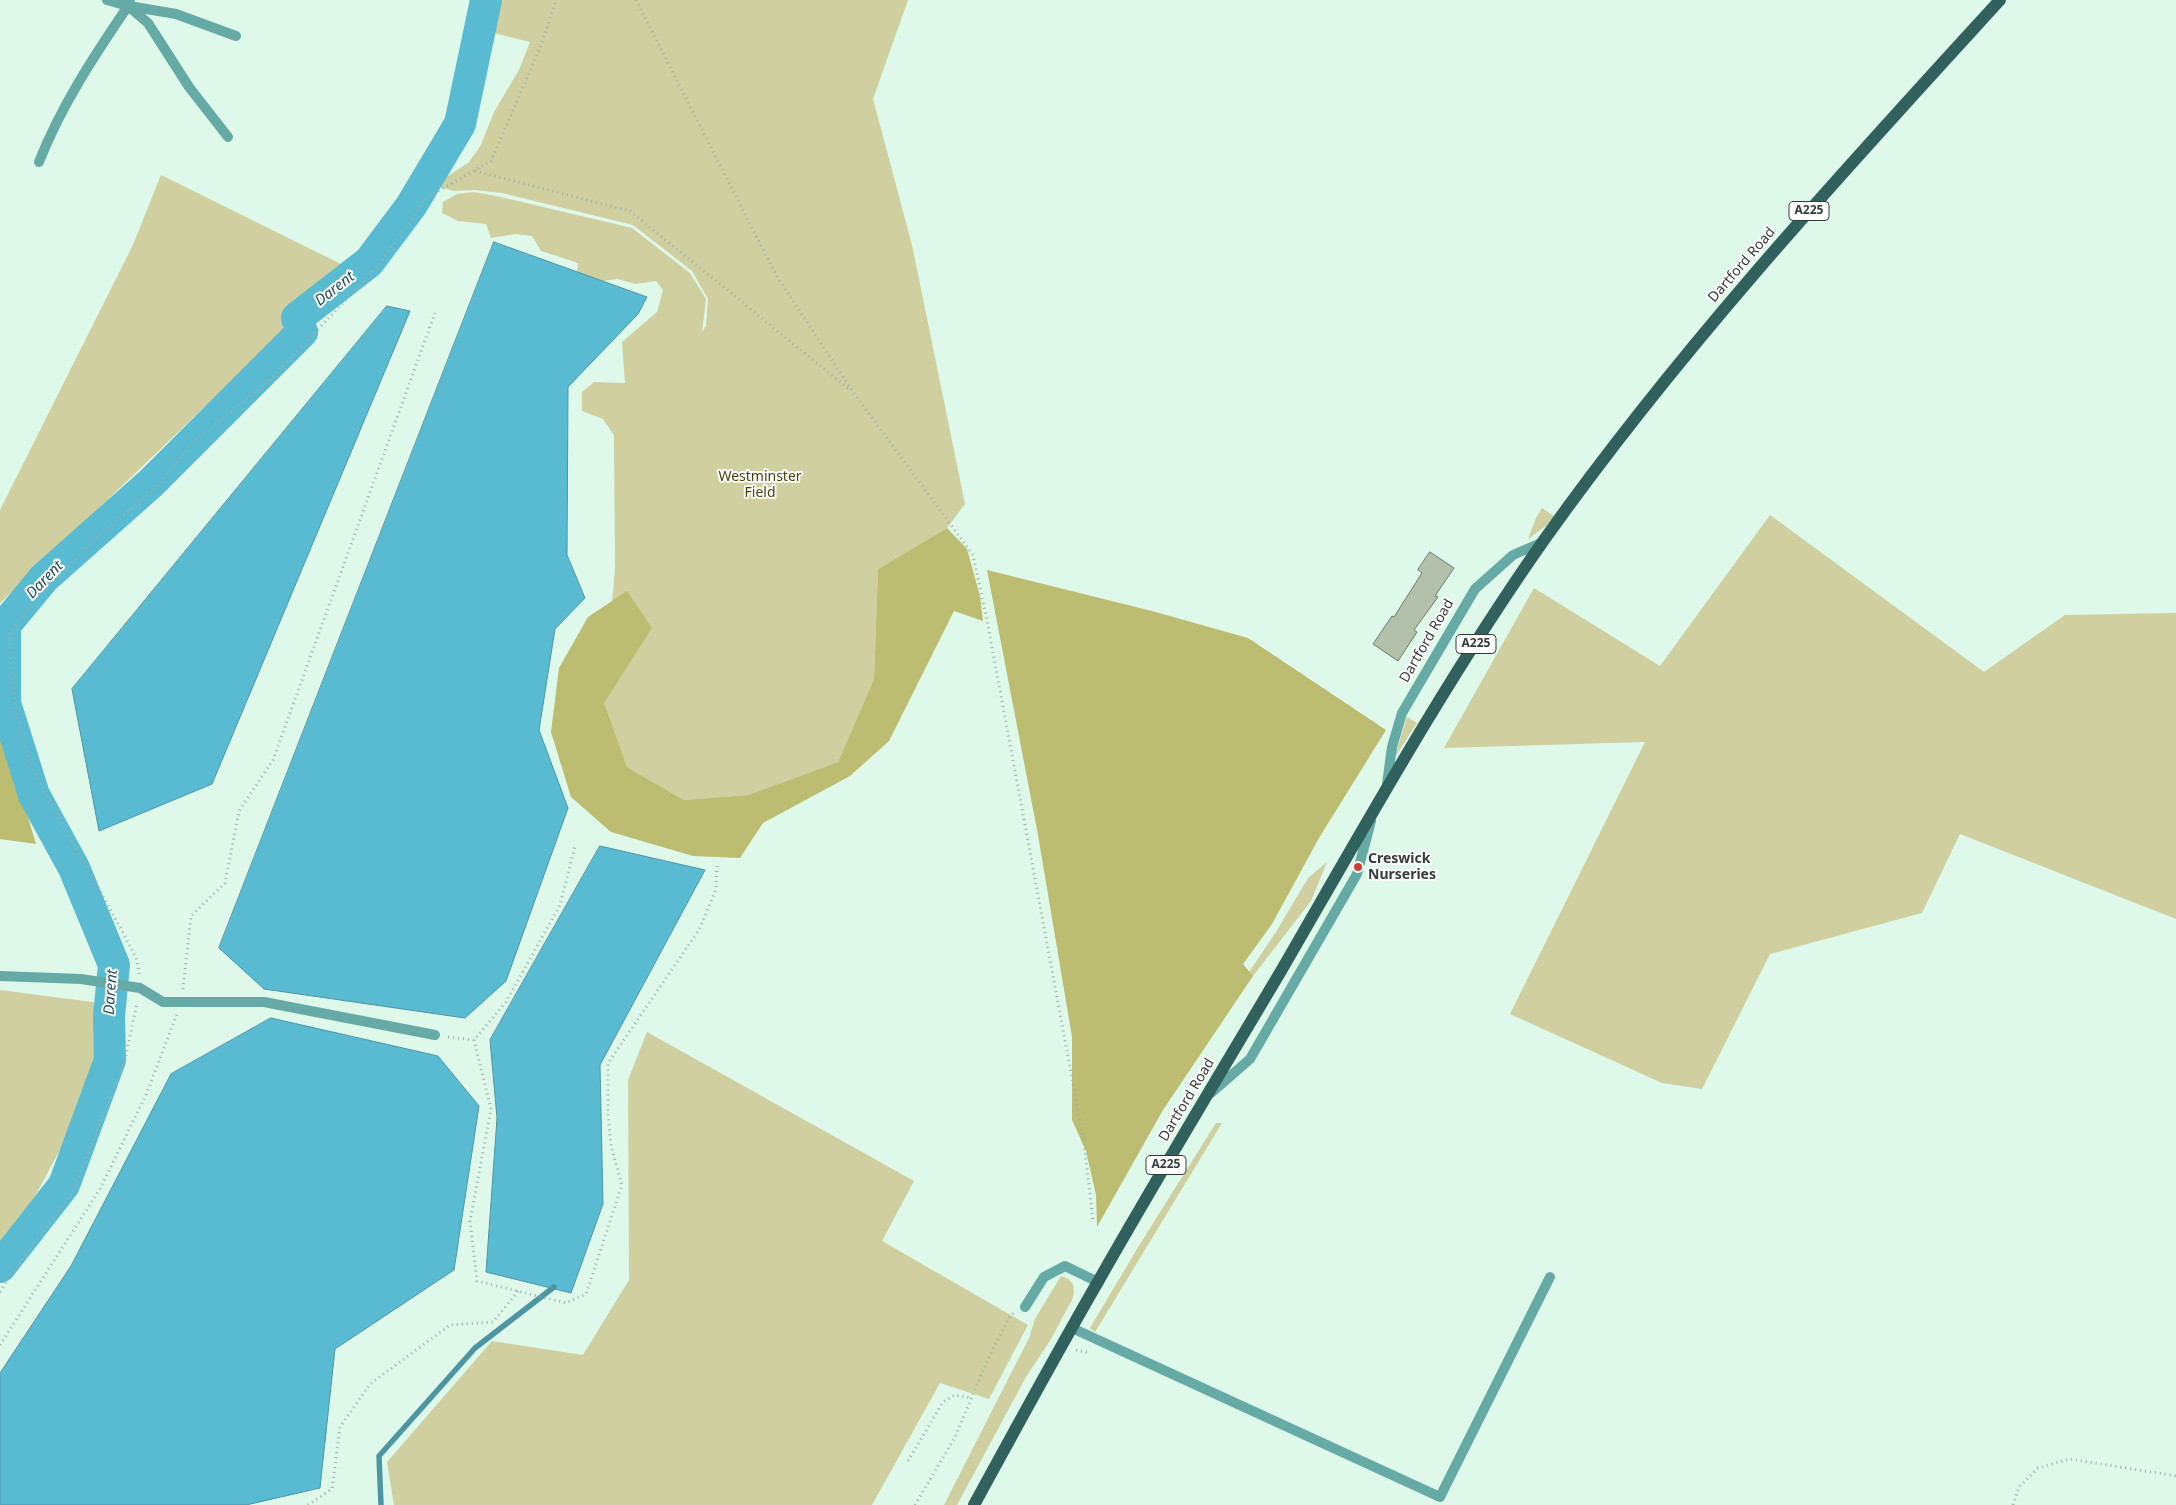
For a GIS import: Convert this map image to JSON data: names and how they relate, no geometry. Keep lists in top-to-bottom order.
{
  "streets": {
    "main road": ["A225", "Dartford Road"]
  },
  "water": ["Darent"],
  "parks": ["Westminster Field"],
  "places": ["Creswick Nurseries"]
}
